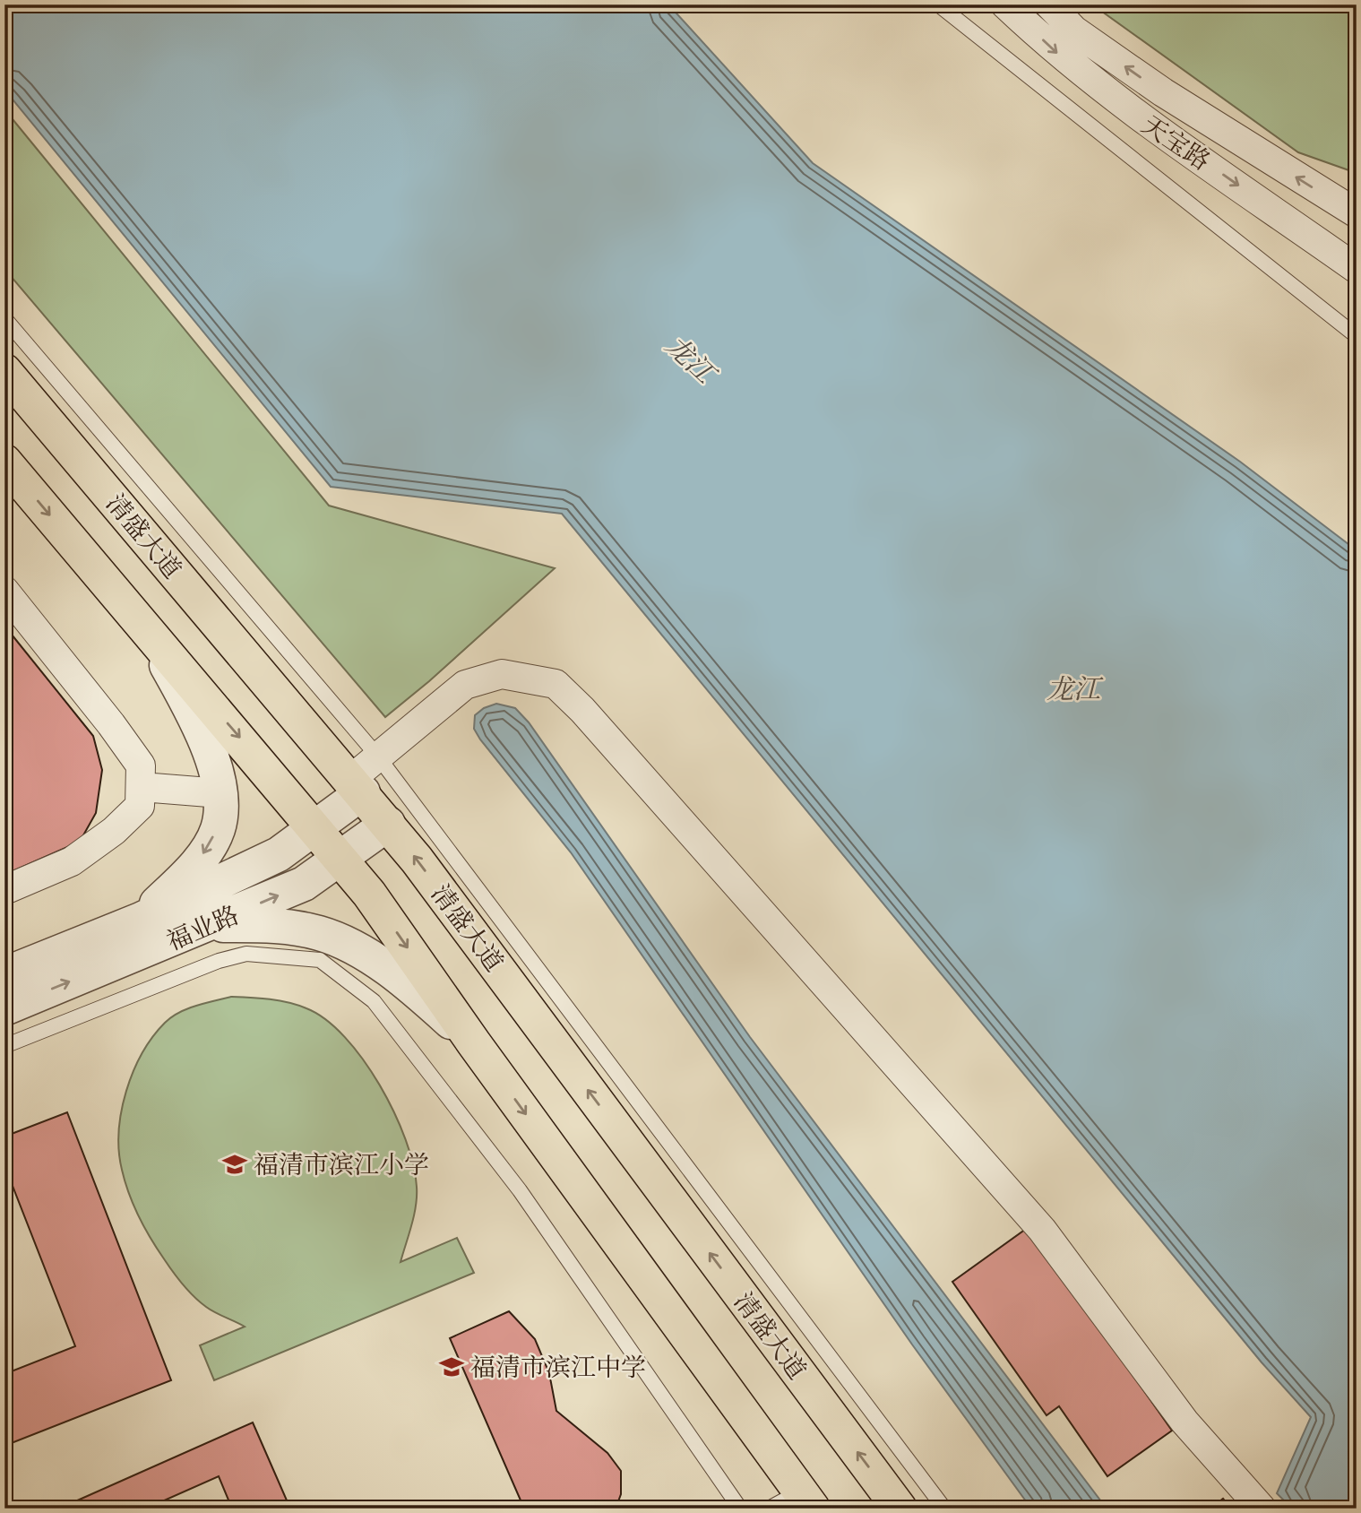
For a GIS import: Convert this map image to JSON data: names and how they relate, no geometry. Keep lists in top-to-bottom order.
{
  "streets": {
    "main road": ["清盛大道"],
    "street": ["天宝路", "福业路"]
  },
  "crossings": [
    ["清盛大道", "福业路"]
  ],
  "water": ["龙江"],
  "places": {
    "school or university": ["福清市滨江小学", "福清市滨江中学"]
  }
}
